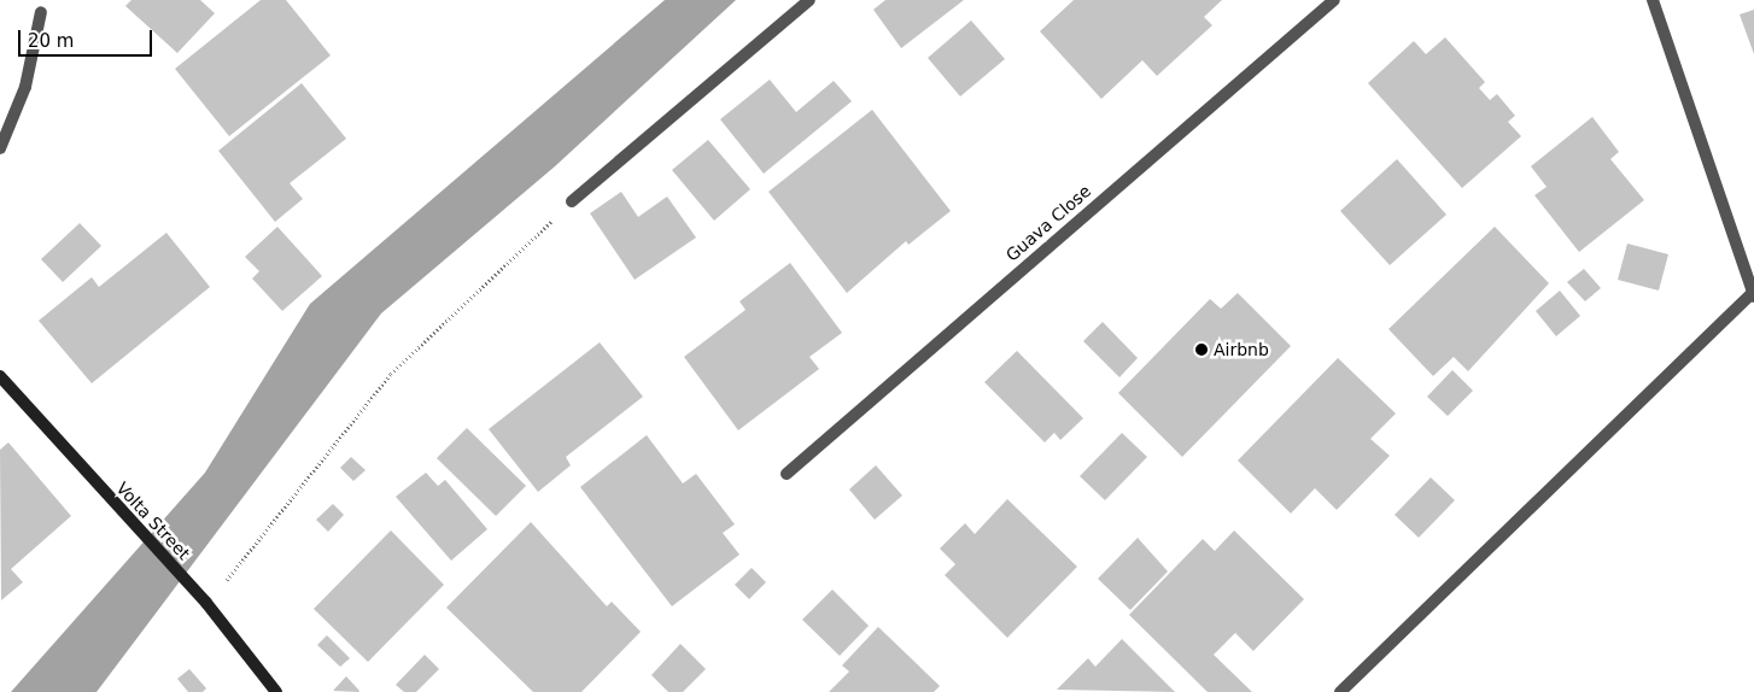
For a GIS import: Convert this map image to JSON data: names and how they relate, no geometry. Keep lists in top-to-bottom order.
{
  "streets": {
    "street": ["Guava Close", "Volta Street"]
  },
  "places": ["Airbnb"],
  "scale_bar": "20 m"
}
